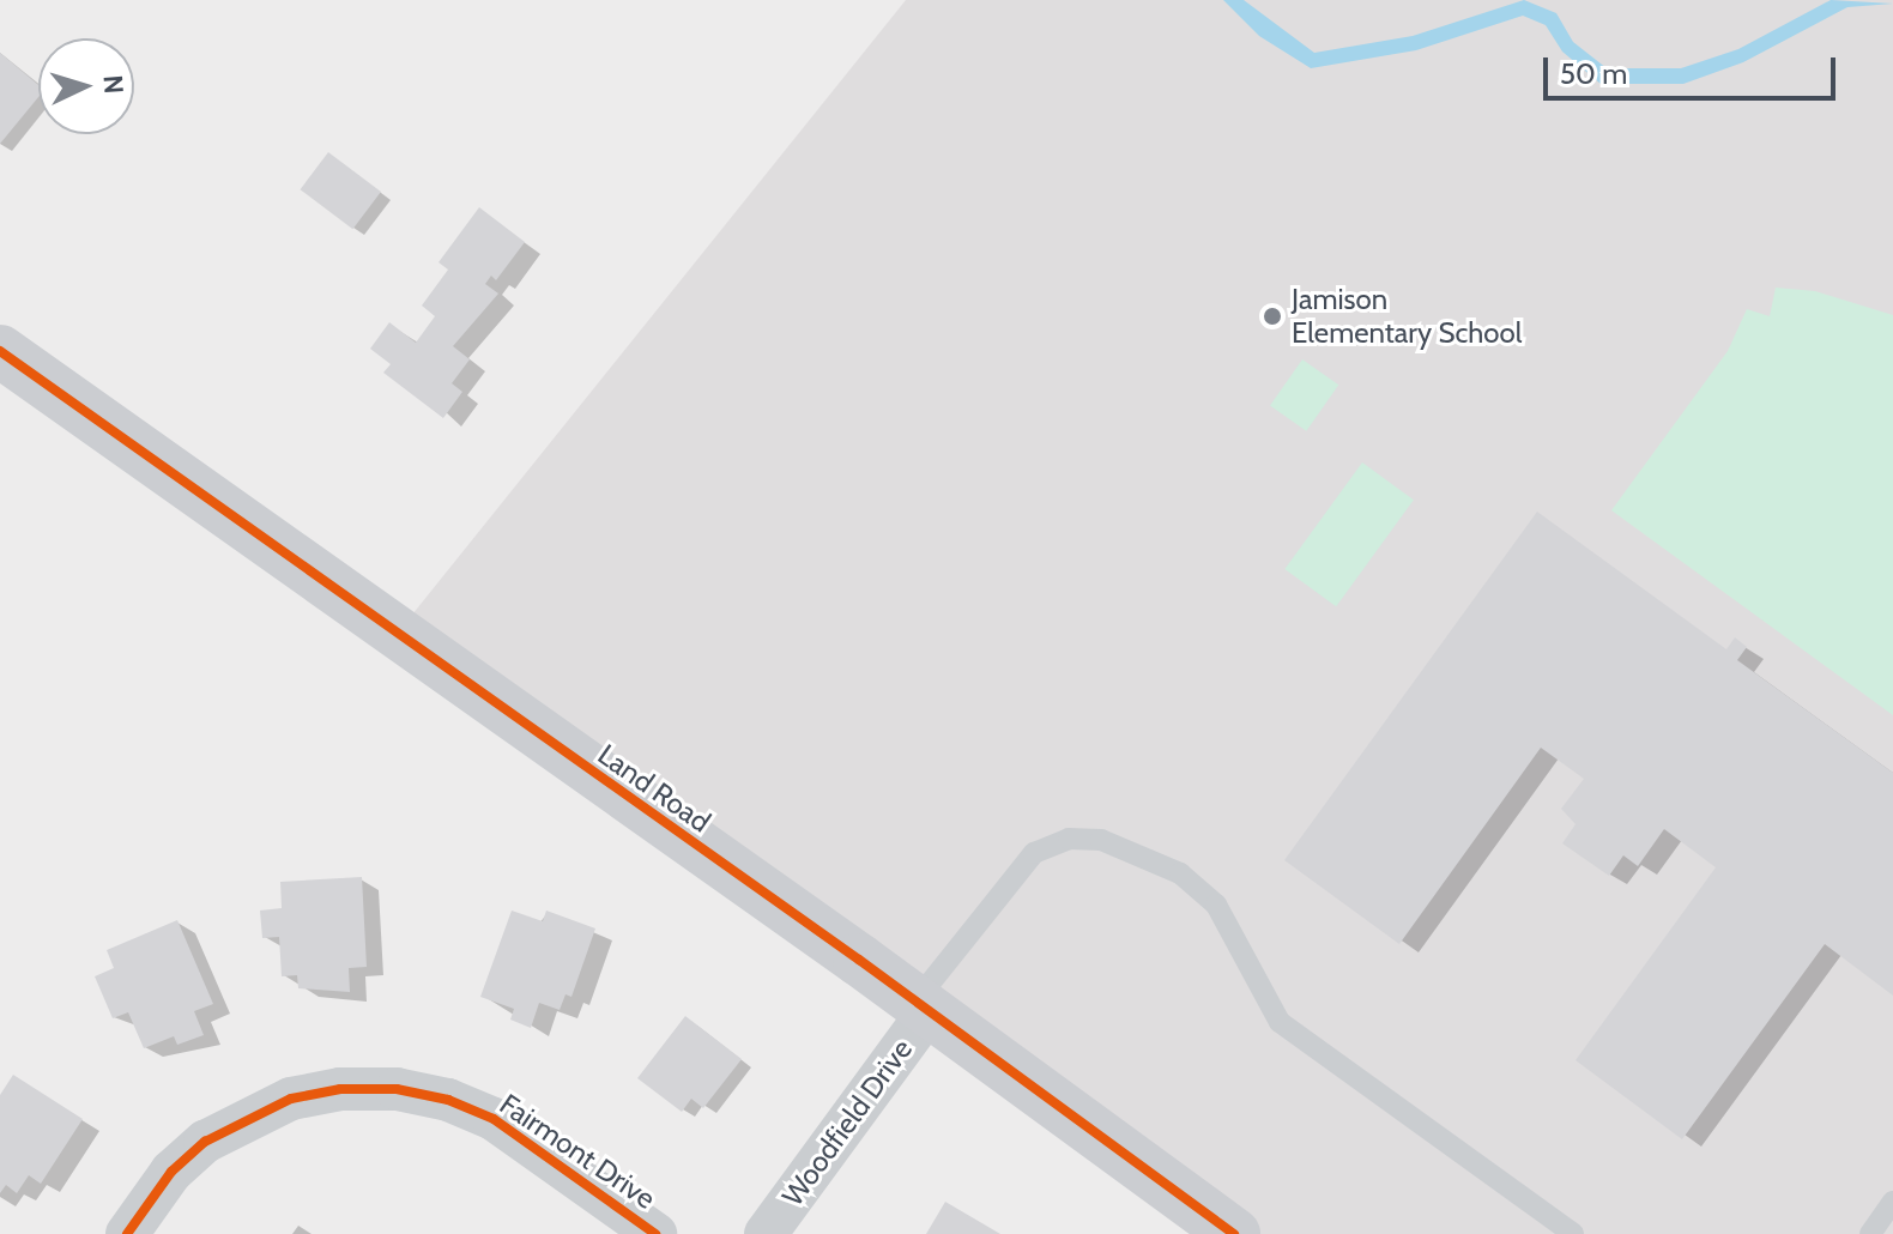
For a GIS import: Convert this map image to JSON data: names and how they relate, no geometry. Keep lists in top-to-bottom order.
{
  "streets": {
    "street": ["Land Road", "Woodfield Drive", "Fairmont Drive"]
  },
  "crossings": [
    ["Land Road", "Woodfield Drive"]
  ],
  "places": ["Jamison Elementary School"],
  "scale_bar": "50 m",
  "north": "right"
}
